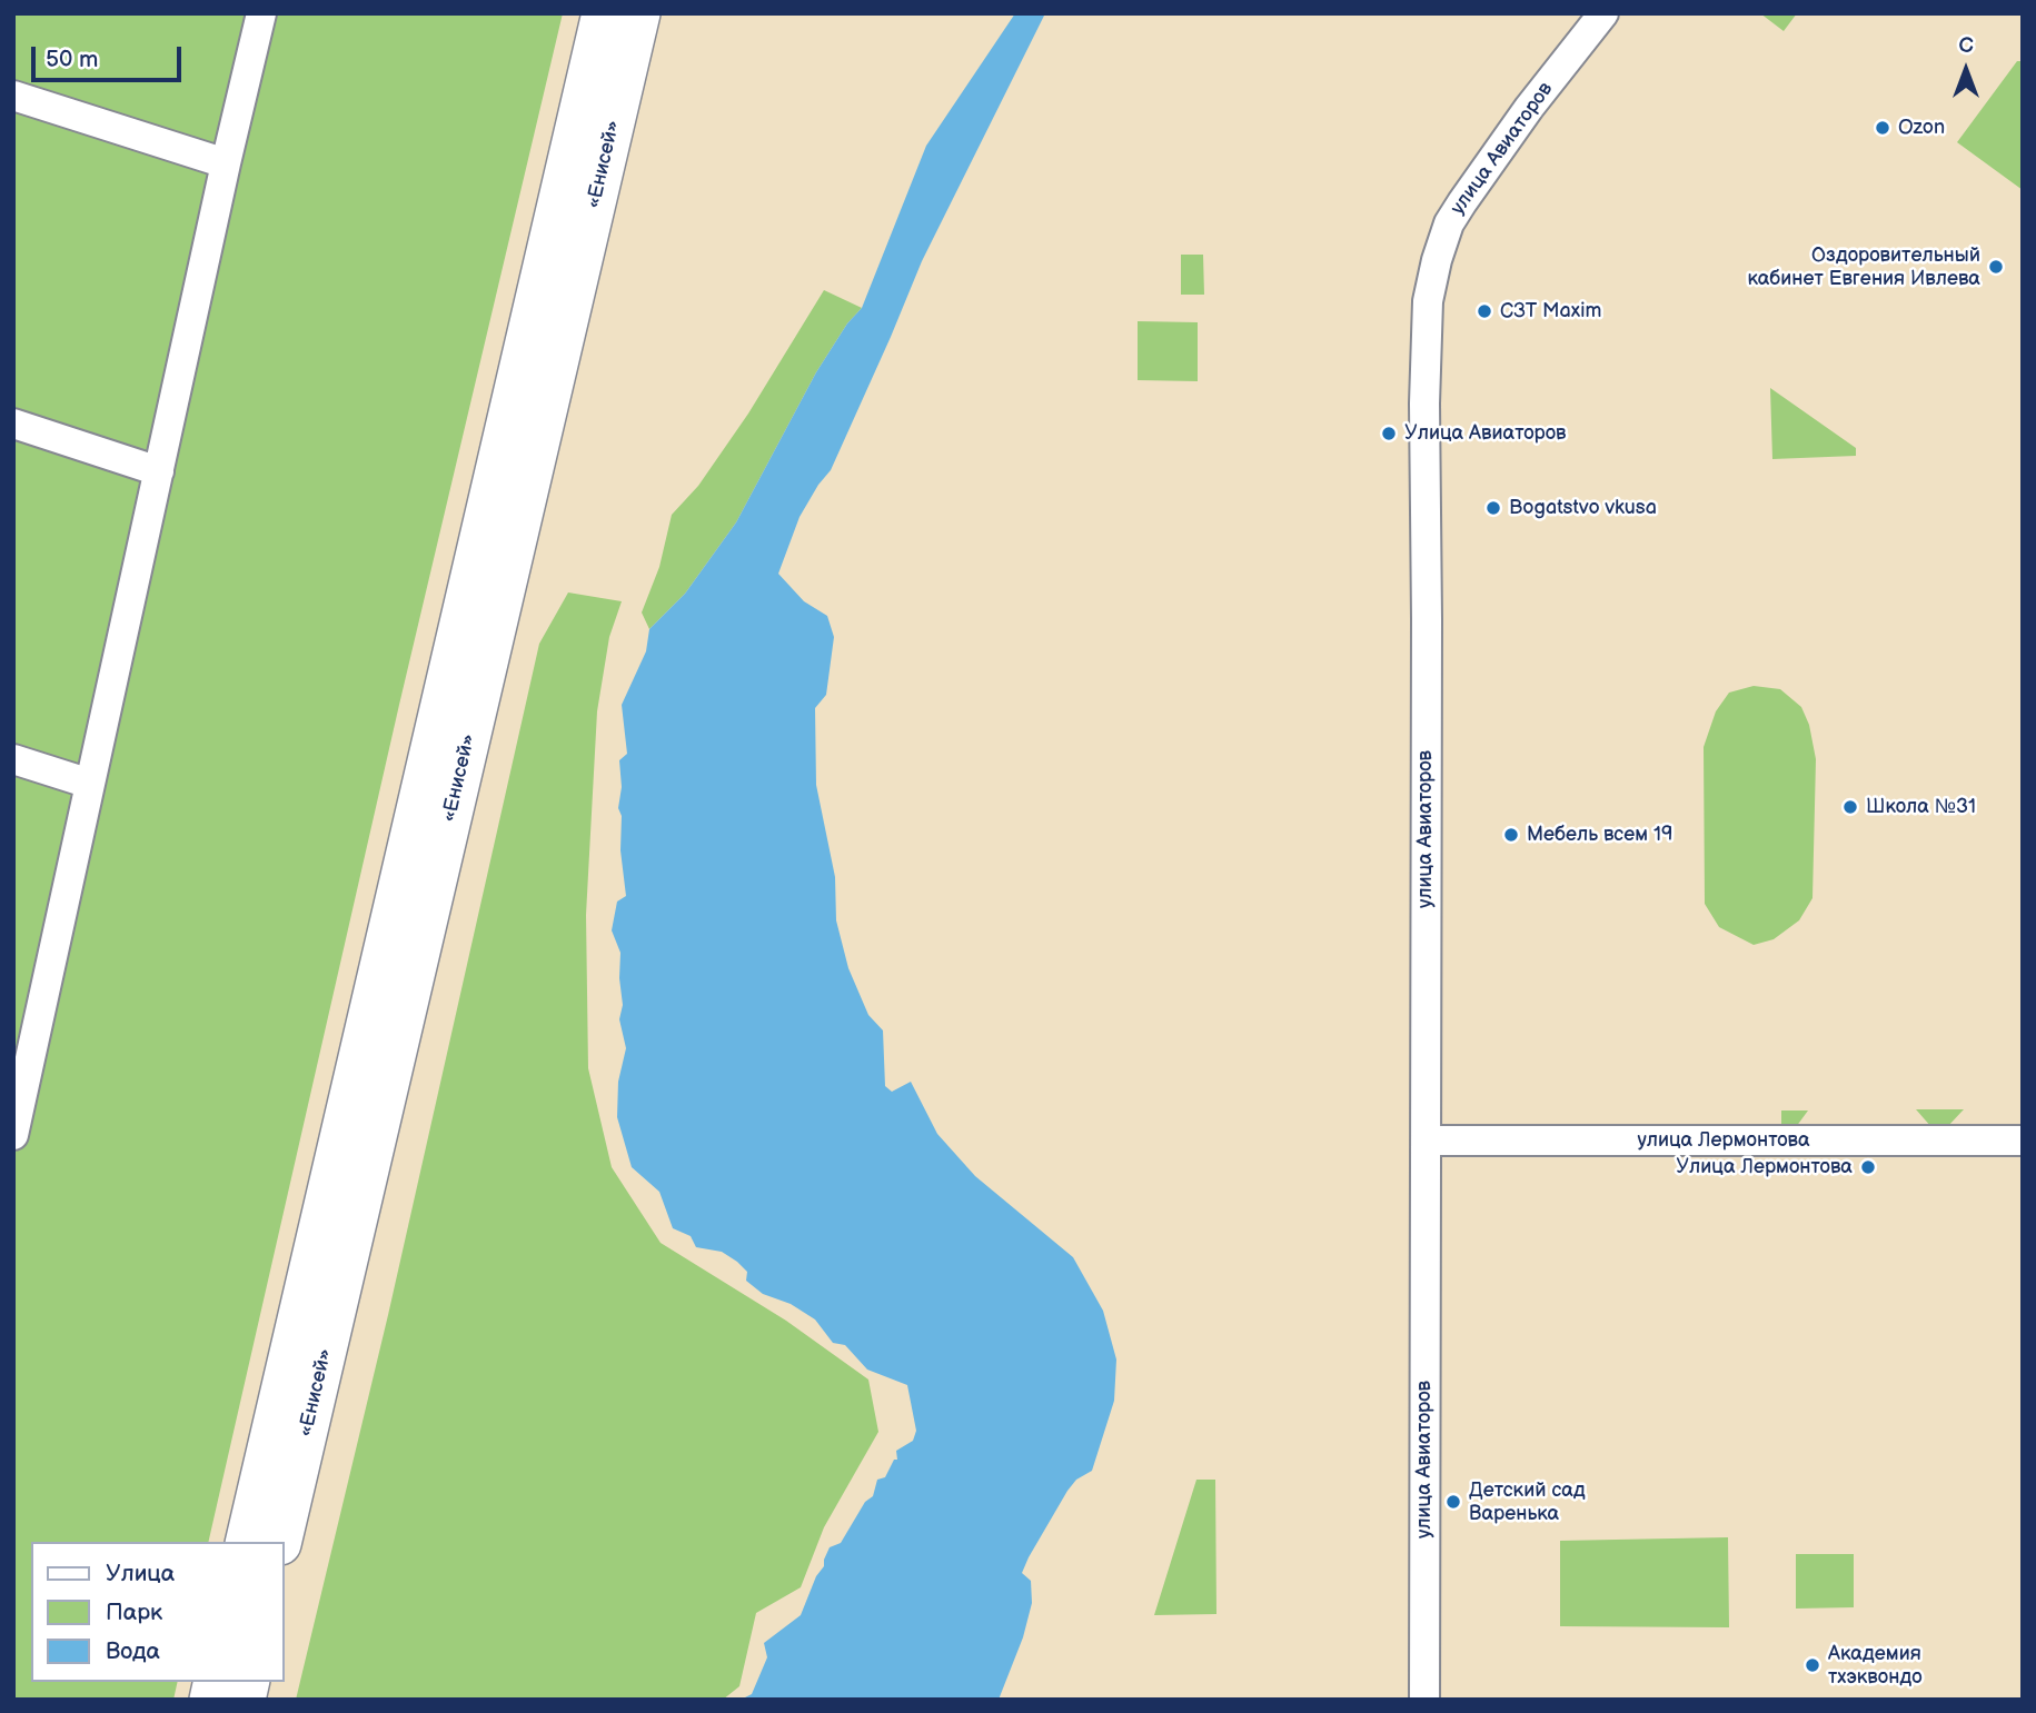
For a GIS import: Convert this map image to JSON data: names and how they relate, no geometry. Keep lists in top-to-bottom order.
{
  "streets": {
    "highway": ["«Енисей»"],
    "street": ["улица Авиаторов", "улица Лермонтова"]
  },
  "crossings": [
    ["улица Авиаторов", "улица Лермонтова"]
  ],
  "places": [
    "Ozon",
    "Оздоровительный кабинет Евгения Ивлева",
    "СЗТ Maxim",
    "Улица Авиаторов",
    "Bogatstvo vkusa",
    "Школа №31",
    "Мебель всем 19",
    "Улица Лермонтова",
    "Детский сад Варенька",
    "Академия тхэквондо"
  ],
  "legend": ["Улица", "Парк", "Вода"],
  "scale_bar": "50 m",
  "north": "top"
}
